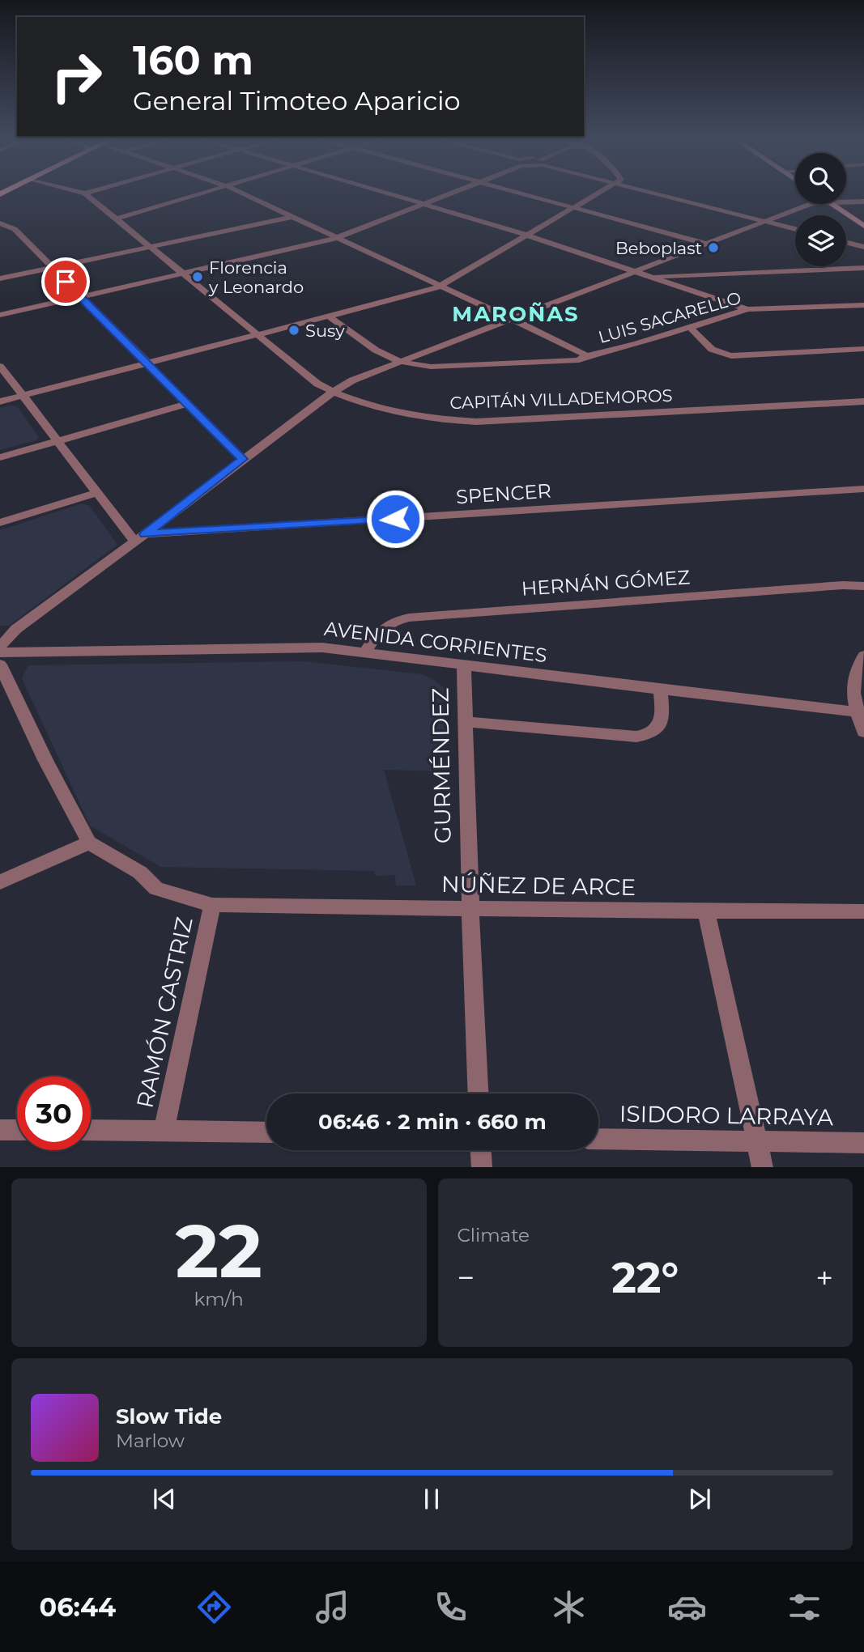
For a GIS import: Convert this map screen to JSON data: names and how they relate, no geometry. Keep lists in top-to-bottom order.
{
  "streets": {
    "street": [
      "LUIS SACARELLO",
      "CAPITÁN VILLADEMOROS",
      "SPENCER",
      "HERNÁN GÓMEZ",
      "AVENIDA CORRIENTES",
      "GURMÉNDEZ",
      "NÚÑEZ DE ARCE",
      "RAMÓN CASTRIZ",
      "ISIDORO LARRAYA"
    ]
  },
  "crossings": [
    ["HERNÁN GÓMEZ", "AVENIDA CORRIENTES"],
    ["AVENIDA CORRIENTES", "GURMÉNDEZ"],
    ["GURMÉNDEZ", "NÚÑEZ DE ARCE"],
    ["NÚÑEZ DE ARCE", "RAMÓN CASTRIZ"]
  ],
  "districts": ["MAROÑAS"],
  "places": ["Beboplast", "Florencia y Leonardo", "Susy"],
  "page": {
    "turn": ["160 m", "General Timoteo Aparicio"],
    "limit": "30",
    "trip": "06:46 · 2 min · 660 m",
    "tile": [
      ["22", "km/h"],
      "Climate"
    ],
    "heat": ["−", "22°", "+"],
    "song": ["Slow Tide", "Marlow"],
    "tabs": "06:44"
  }
}
